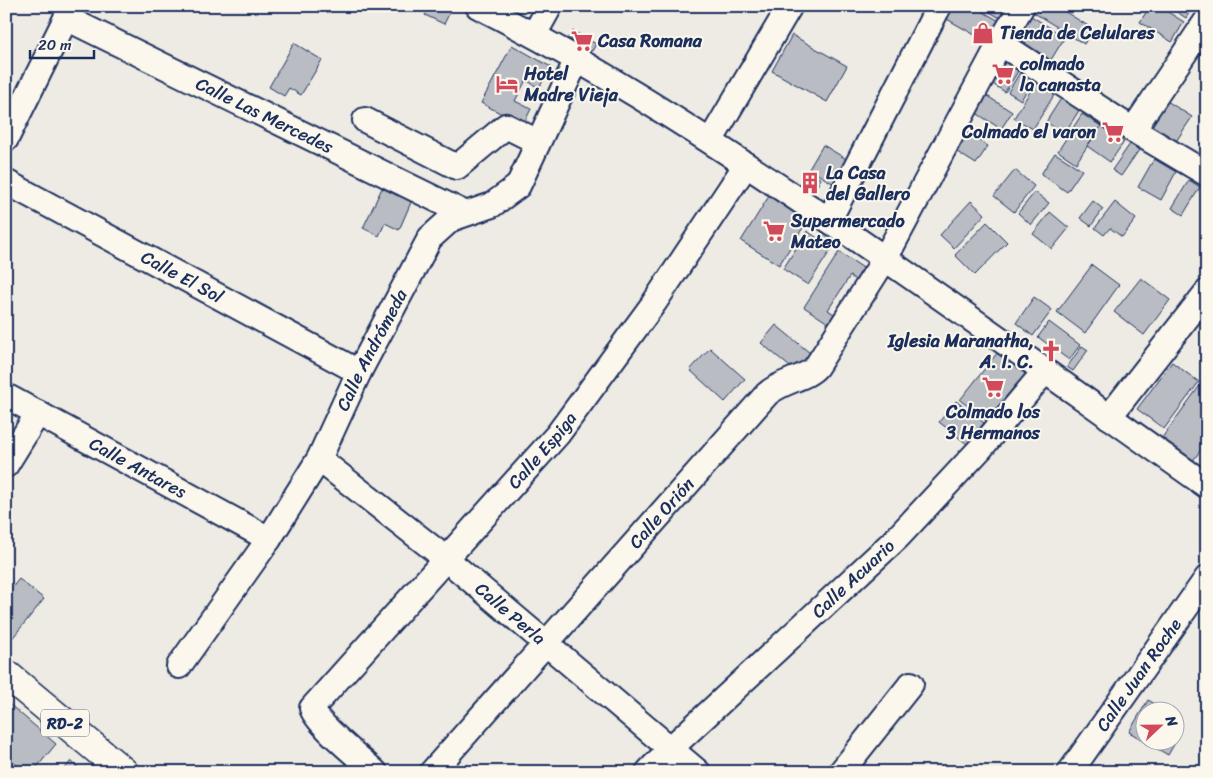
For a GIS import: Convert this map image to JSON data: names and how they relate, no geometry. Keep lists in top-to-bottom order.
{
  "streets": {
    "main road": ["RD-2"],
    "street": [
      "Calle Las Mercedes",
      "Calle El Sol",
      "Calle Andrómeda",
      "Calle Espiga",
      "Calle Antares",
      "Calle Orión",
      "Calle Acuario",
      "Calle Perla",
      "Calle Juan Roche"
    ]
  },
  "crossings": [
    ["Calle Las Mercedes", "Calle Andrómeda"],
    ["Calle El Sol", "Calle Andrómeda"],
    ["Calle Andrómeda", "Calle Antares"],
    ["Calle Andrómeda", "Calle Perla"],
    ["Calle Espiga", "Calle Perla"],
    ["Calle Orión", "Calle Perla"],
    ["Calle Acuario", "Calle Perla"]
  ],
  "places": {
    "shop": ["Tienda de Celulares"],
    "supermarket": [
      "Casa Romana",
      "colmado la canasta",
      "Colmado el varon",
      "Supermercado Mateo",
      "Colmado los 3 Hermanos"
    ],
    "hotel": ["Hotel Madre Vieja"],
    "building": ["La Casa del Gallero"],
    "church": ["Iglesia Maranatha, A. I. C."]
  },
  "scale_bar": "20 m",
  "north": "right"
}
